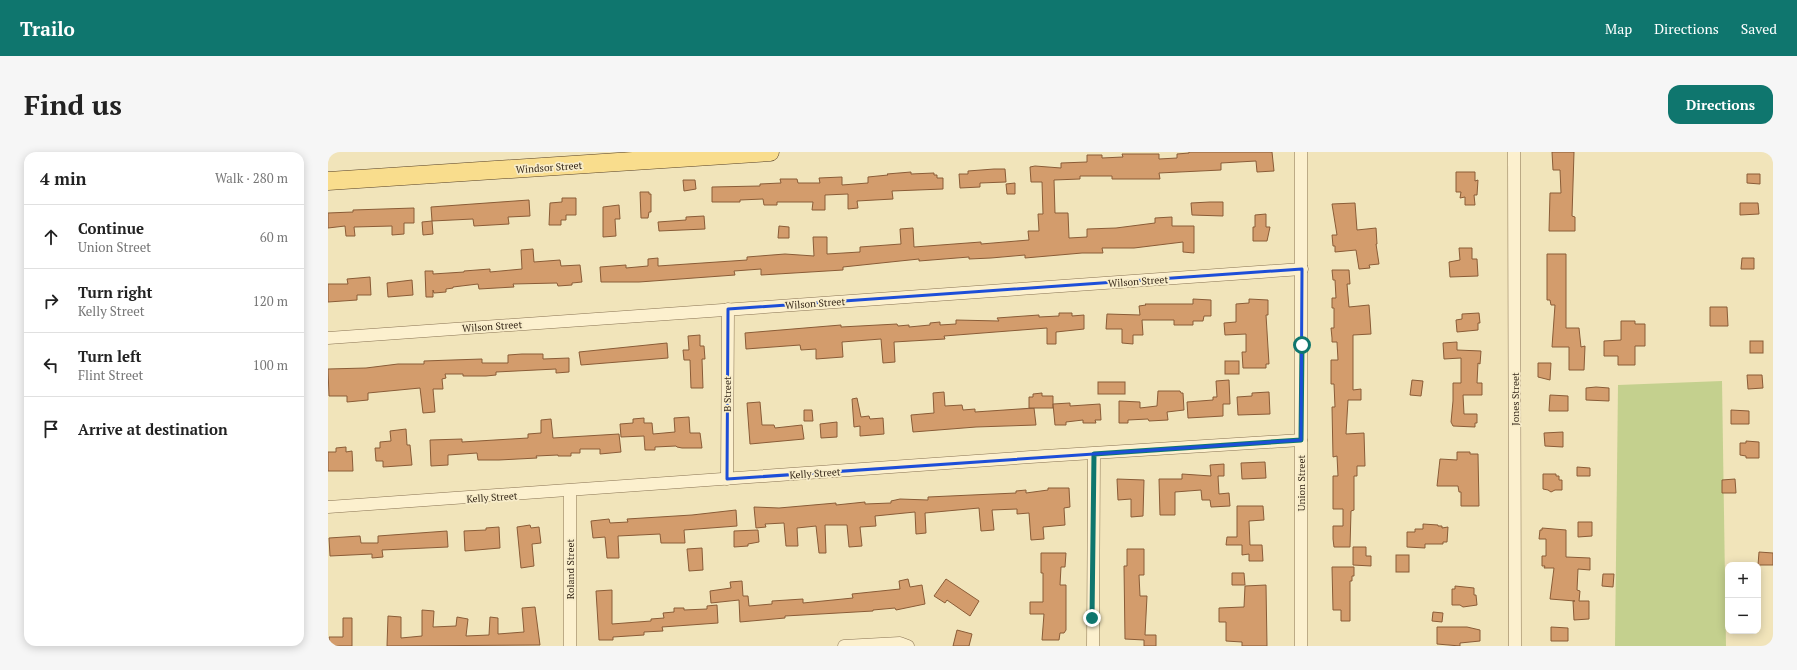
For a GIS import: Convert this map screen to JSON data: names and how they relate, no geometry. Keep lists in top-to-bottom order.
{
  "streets": {
    "main road": ["Windsor Street"],
    "street": [
      "Wilson Street",
      "B Street",
      "Jones Street",
      "Kelly Street",
      "Union Street",
      "Roland Street"
    ]
  },
  "crossings": [
    ["Wilson Street", "B Street"],
    ["Wilson Street", "Union Street"],
    ["B Street", "Kelly Street"],
    ["Kelly Street", "Union Street"],
    ["Kelly Street", "Roland Street"]
  ],
  "page": {
    "header": "Trailo",
    "nav": ["Map", "Directions", "Saved"],
    "buttons": "Directions",
    "title": "Find us",
    "heading": ["4 min", "Walk · 280 m"],
    "list": [
      ["Continue", "Union Street", "60 m"],
      ["Turn right", "Kelly Street", "120 m"],
      ["Turn left", "Flint Street", "100 m"],
      "Arrive at destination"
    ],
    "map_buttons": ["+", "−"]
  }
}
